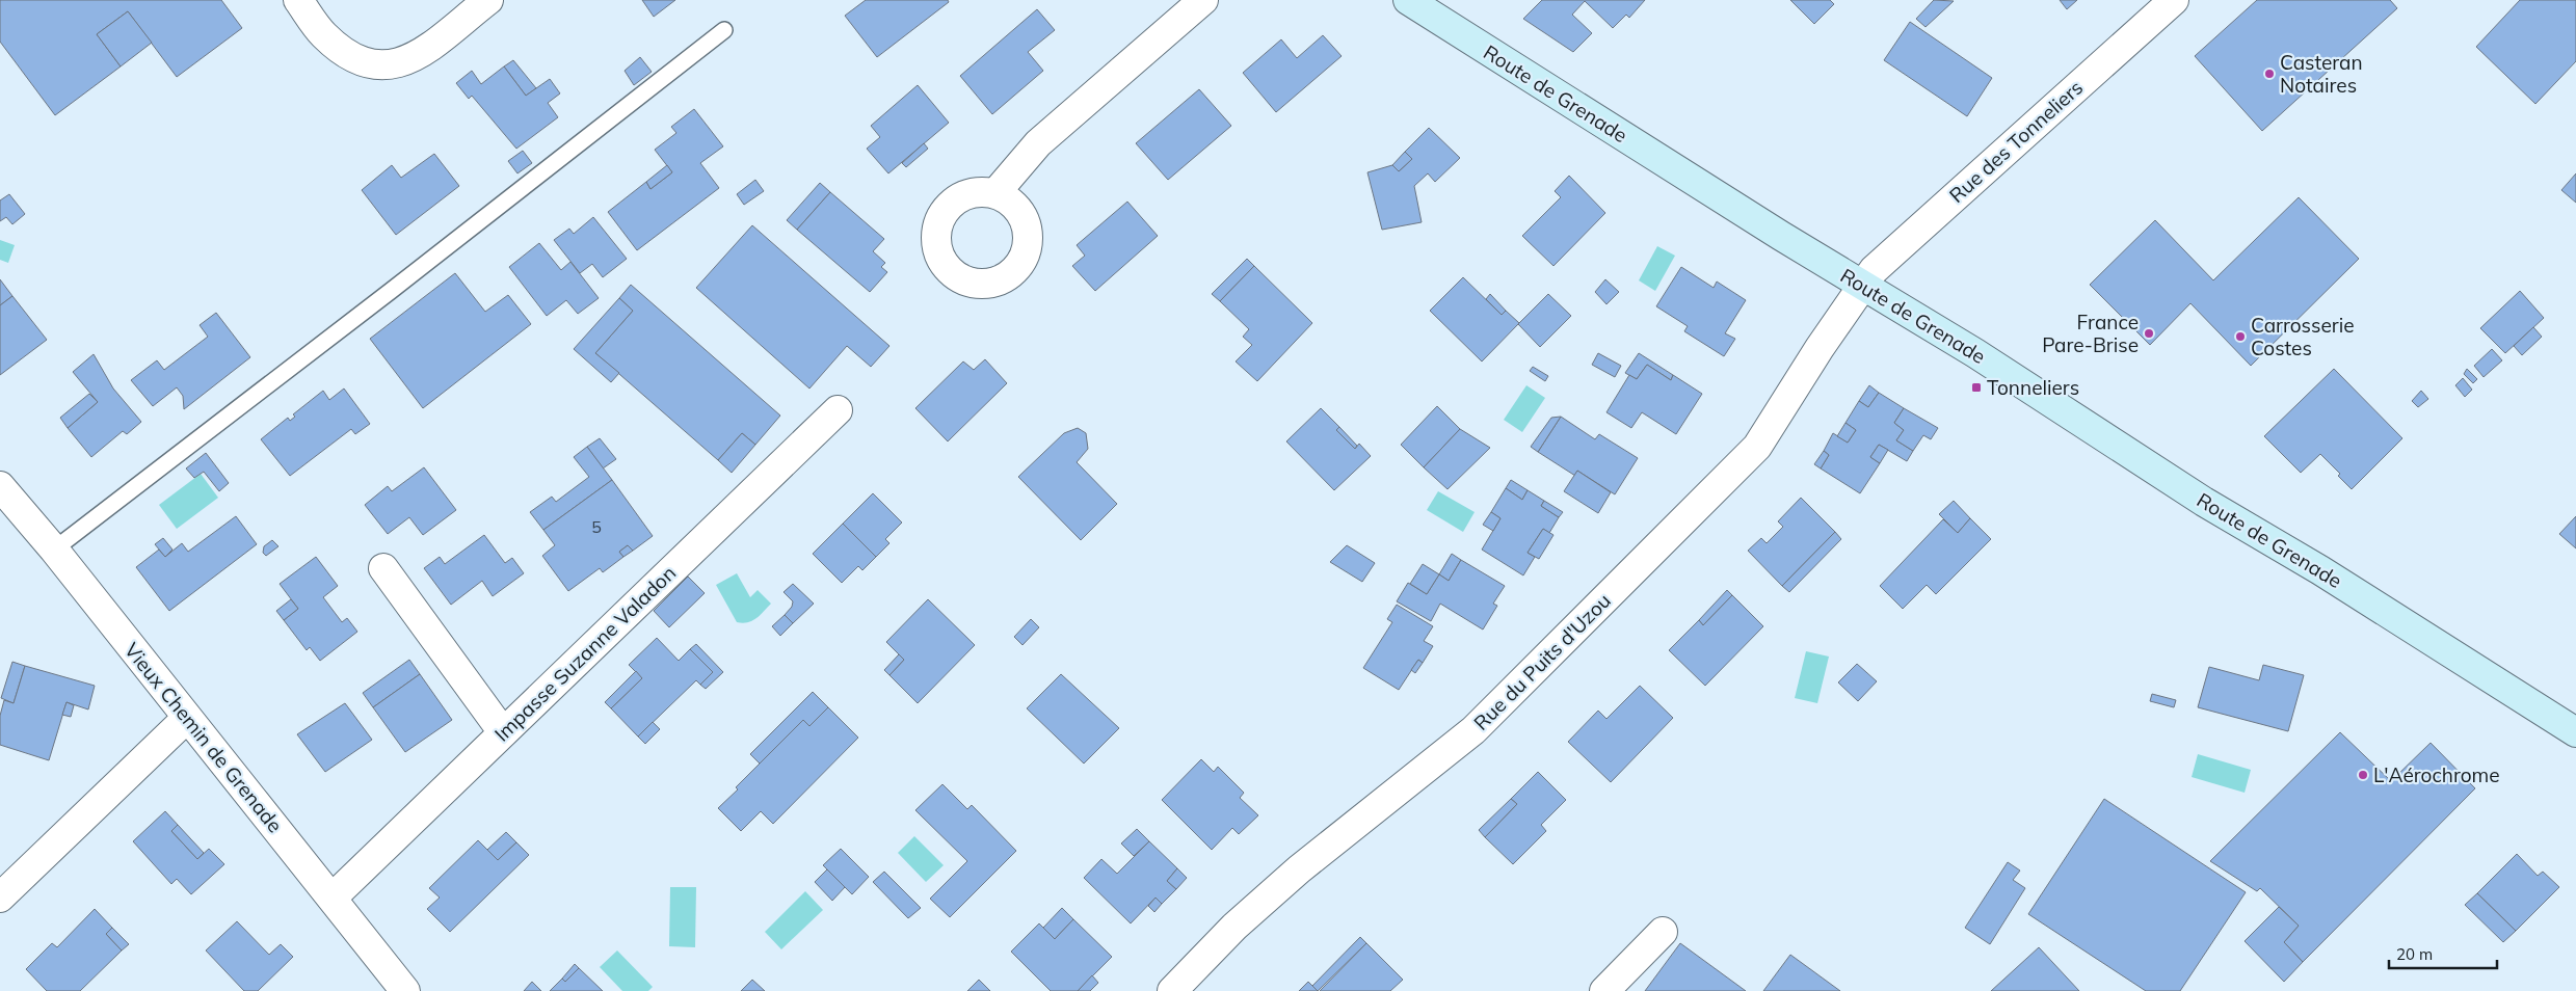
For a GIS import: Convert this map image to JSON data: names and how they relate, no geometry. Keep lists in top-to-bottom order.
{
  "streets": {
    "main road": ["Route de Grenade"],
    "street": [
      "Rue des Tonneliers",
      "Impasse Suzanne Valadon",
      "Rue du Puits d'Uzou",
      "Vieux Chemin de Grenade"
    ]
  },
  "crossings": [
    ["Route de Grenade", "Rue des Tonneliers"],
    ["Route de Grenade", "Rue du Puits d'Uzou"],
    ["Rue des Tonneliers", "Rue du Puits d'Uzou"],
    ["Impasse Suzanne Valadon", "Vieux Chemin de Grenade"]
  ],
  "places": {
    "other": [
      "Casteran Notaires",
      "France Pare-Brise",
      "Carrosserie Costes",
      "L'Aérochrome"
    ],
    "transit": ["Tonneliers"]
  },
  "house_numbers": ["5"],
  "scale_bar": "20 m"
}
